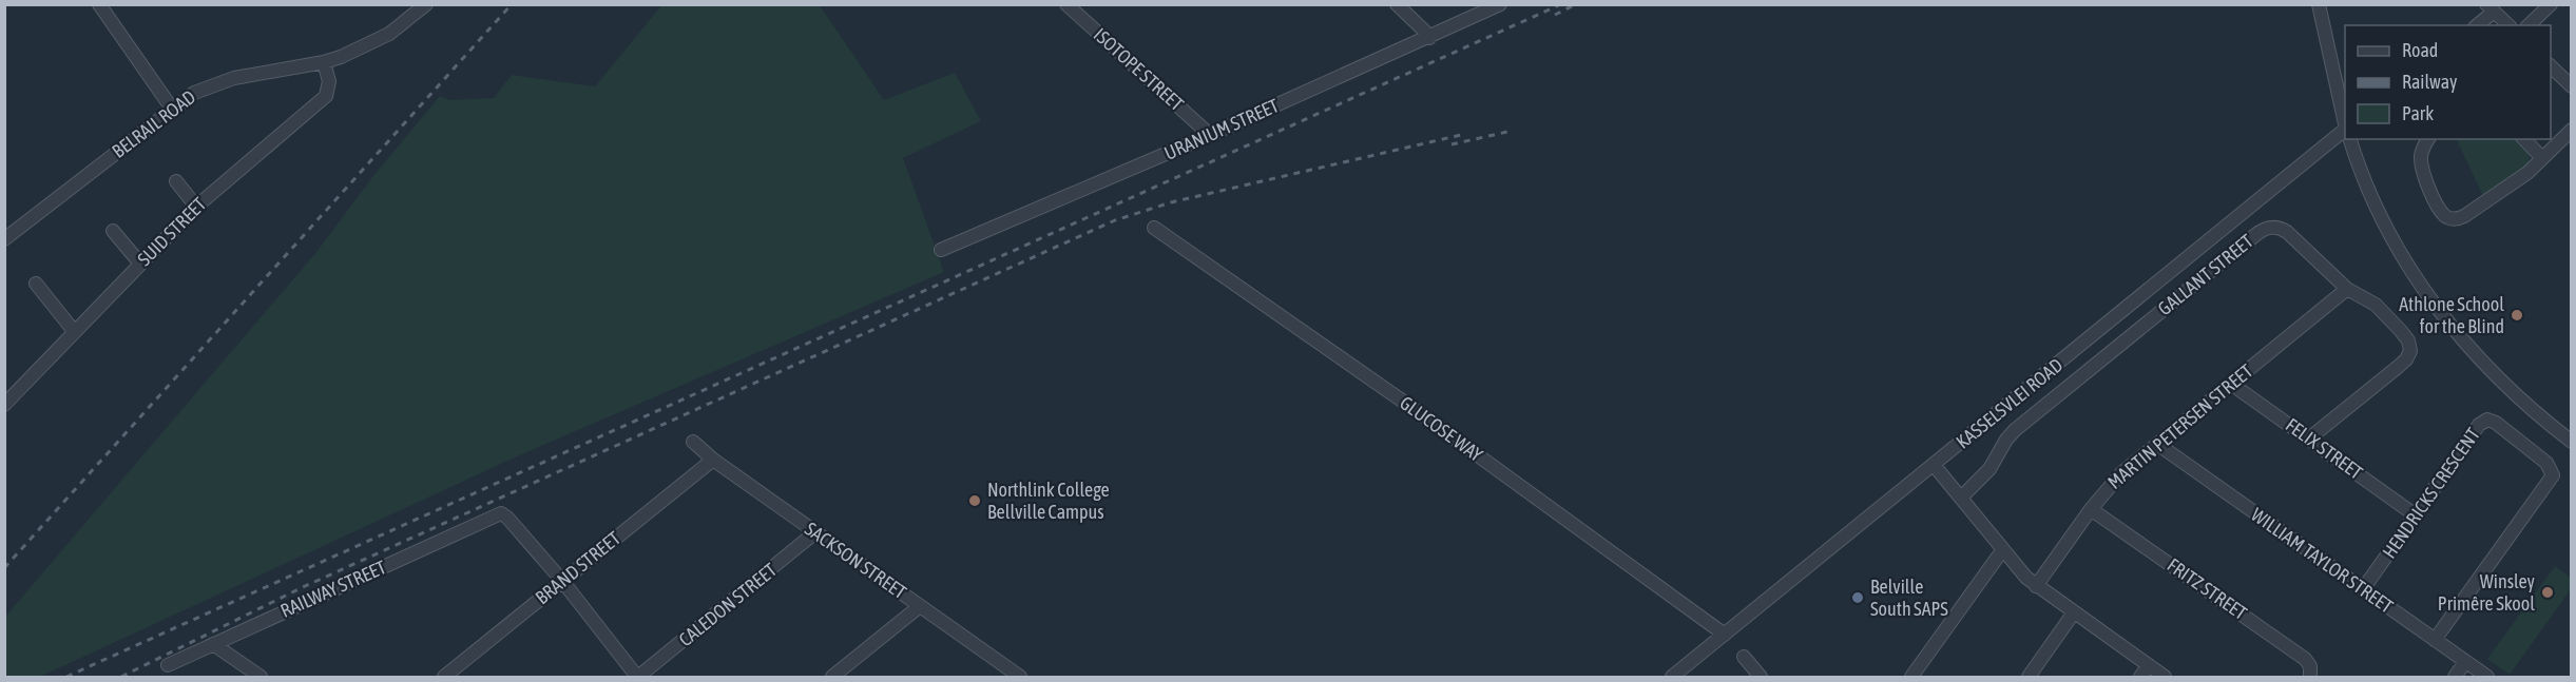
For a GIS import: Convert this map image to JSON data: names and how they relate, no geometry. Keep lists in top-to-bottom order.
{
  "streets": {
    "street": [
      "ISOTOPE STREET",
      "BELRAIL ROAD",
      "URANIUM STREET",
      "SUID STREET",
      "GALLANT STREET",
      "KASSELSVLEI ROAD",
      "MARTIN PETERSEN STREET",
      "GLUCOSE WAY",
      "FELIX STREET",
      "HENDRICKS CRESCENT",
      "SACKSON STREET",
      "WILLIAM TAYLOR STREET",
      "BRAND STREET",
      "RAILWAY STREET",
      "FRITZ STREET",
      "CALEDON STREET"
    ]
  },
  "crossings": [
    ["ISOTOPE STREET", "URANIUM STREET"],
    ["BELRAIL ROAD", "SUID STREET"],
    ["GALLANT STREET", "MARTIN PETERSEN STREET"],
    ["GALLANT STREET", "FELIX STREET"],
    ["KASSELSVLEI ROAD", "GLUCOSE WAY"],
    ["MARTIN PETERSEN STREET", "FELIX STREET"],
    ["MARTIN PETERSEN STREET", "WILLIAM TAYLOR STREET"],
    ["MARTIN PETERSEN STREET", "FRITZ STREET"],
    ["FELIX STREET", "HENDRICKS CRESCENT"],
    ["HENDRICKS CRESCENT", "WILLIAM TAYLOR STREET"],
    ["SACKSON STREET", "BRAND STREET"],
    ["SACKSON STREET", "CALEDON STREET"],
    ["BRAND STREET", "RAILWAY STREET"]
  ],
  "places": [
    "Athlone School for the Blind",
    "Northlink College Bellville Campus",
    "Winsley Primêre Skool",
    "Belville South SAPS"
  ],
  "legend": ["Road", "Railway", "Park"]
}
